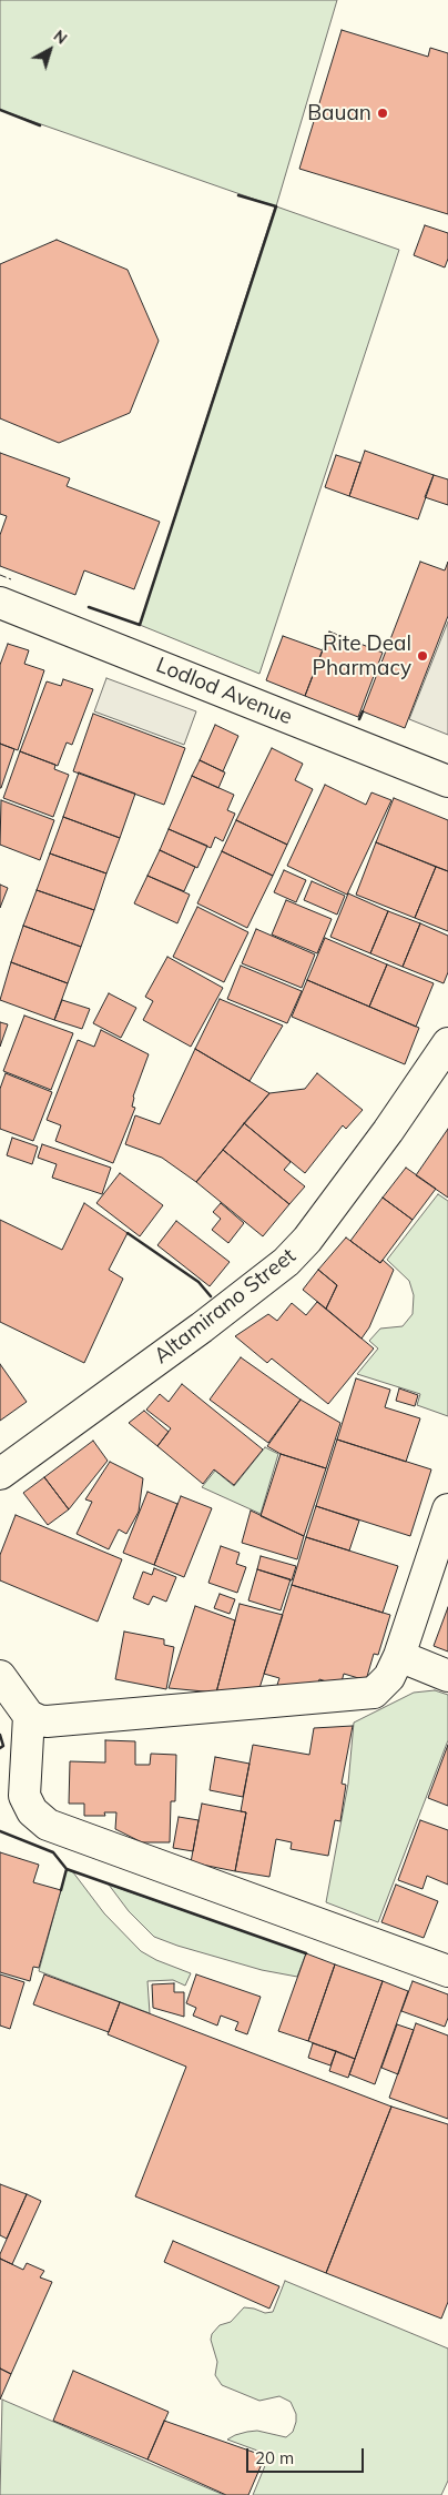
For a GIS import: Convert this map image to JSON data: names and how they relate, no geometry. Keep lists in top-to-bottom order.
{
  "streets": {
    "street": ["Lodlod Avenue", "Altamirano Street"]
  },
  "places": ["Bauan", "Rite Deal Pharmacy"],
  "scale_bar": "20 m",
  "north": "top right"
}
